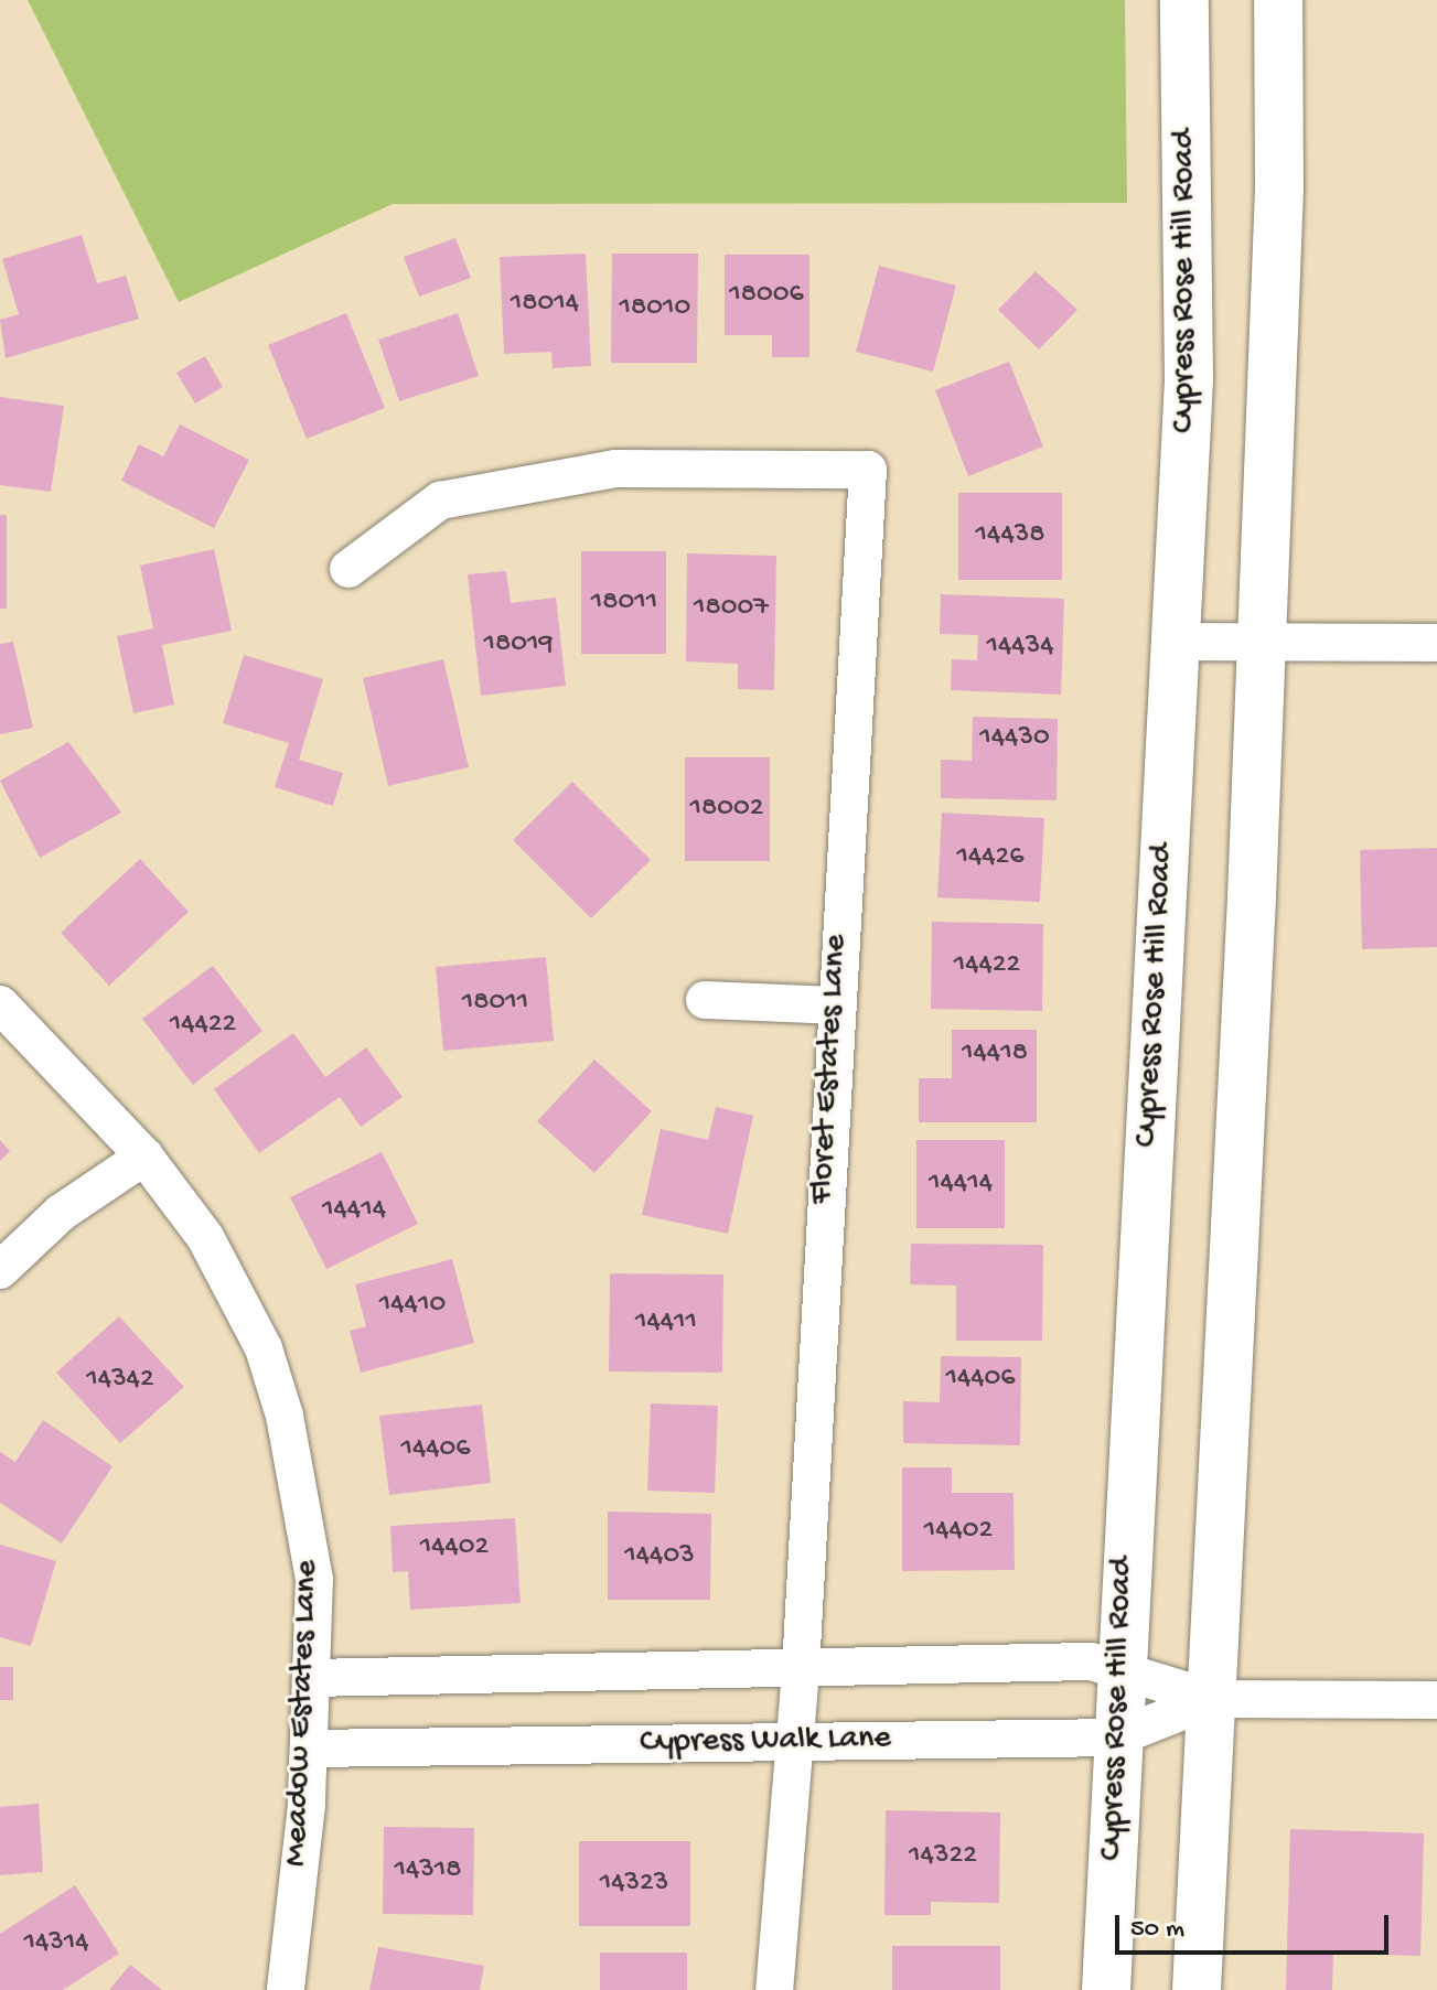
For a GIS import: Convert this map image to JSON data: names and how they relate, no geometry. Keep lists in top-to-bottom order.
{
  "streets": {
    "main road": ["Cypress Rose Hill Road"],
    "street": ["Floret Estates Lane", "Meadow Estates Lane", "Cypress Walk Lane"]
  },
  "crossings": [
    ["Cypress Rose Hill Road", "Cypress Walk Lane"],
    ["Floret Estates Lane", "Cypress Walk Lane"],
    ["Meadow Estates Lane", "Cypress Walk Lane"]
  ],
  "house_numbers": [
    "18006",
    "18014",
    "18010",
    "14438",
    "18011",
    "18007",
    "18019",
    "14434",
    "14430",
    "18002",
    "14426",
    "14422",
    "18011",
    "14422",
    "14418",
    "14414",
    "14414",
    "14410",
    "14411",
    "14406",
    "14342",
    "14406",
    "14402",
    "14402",
    "14403",
    "14322",
    "14318",
    "14323",
    "14314"
  ],
  "scale_bar": "50 m"
}
